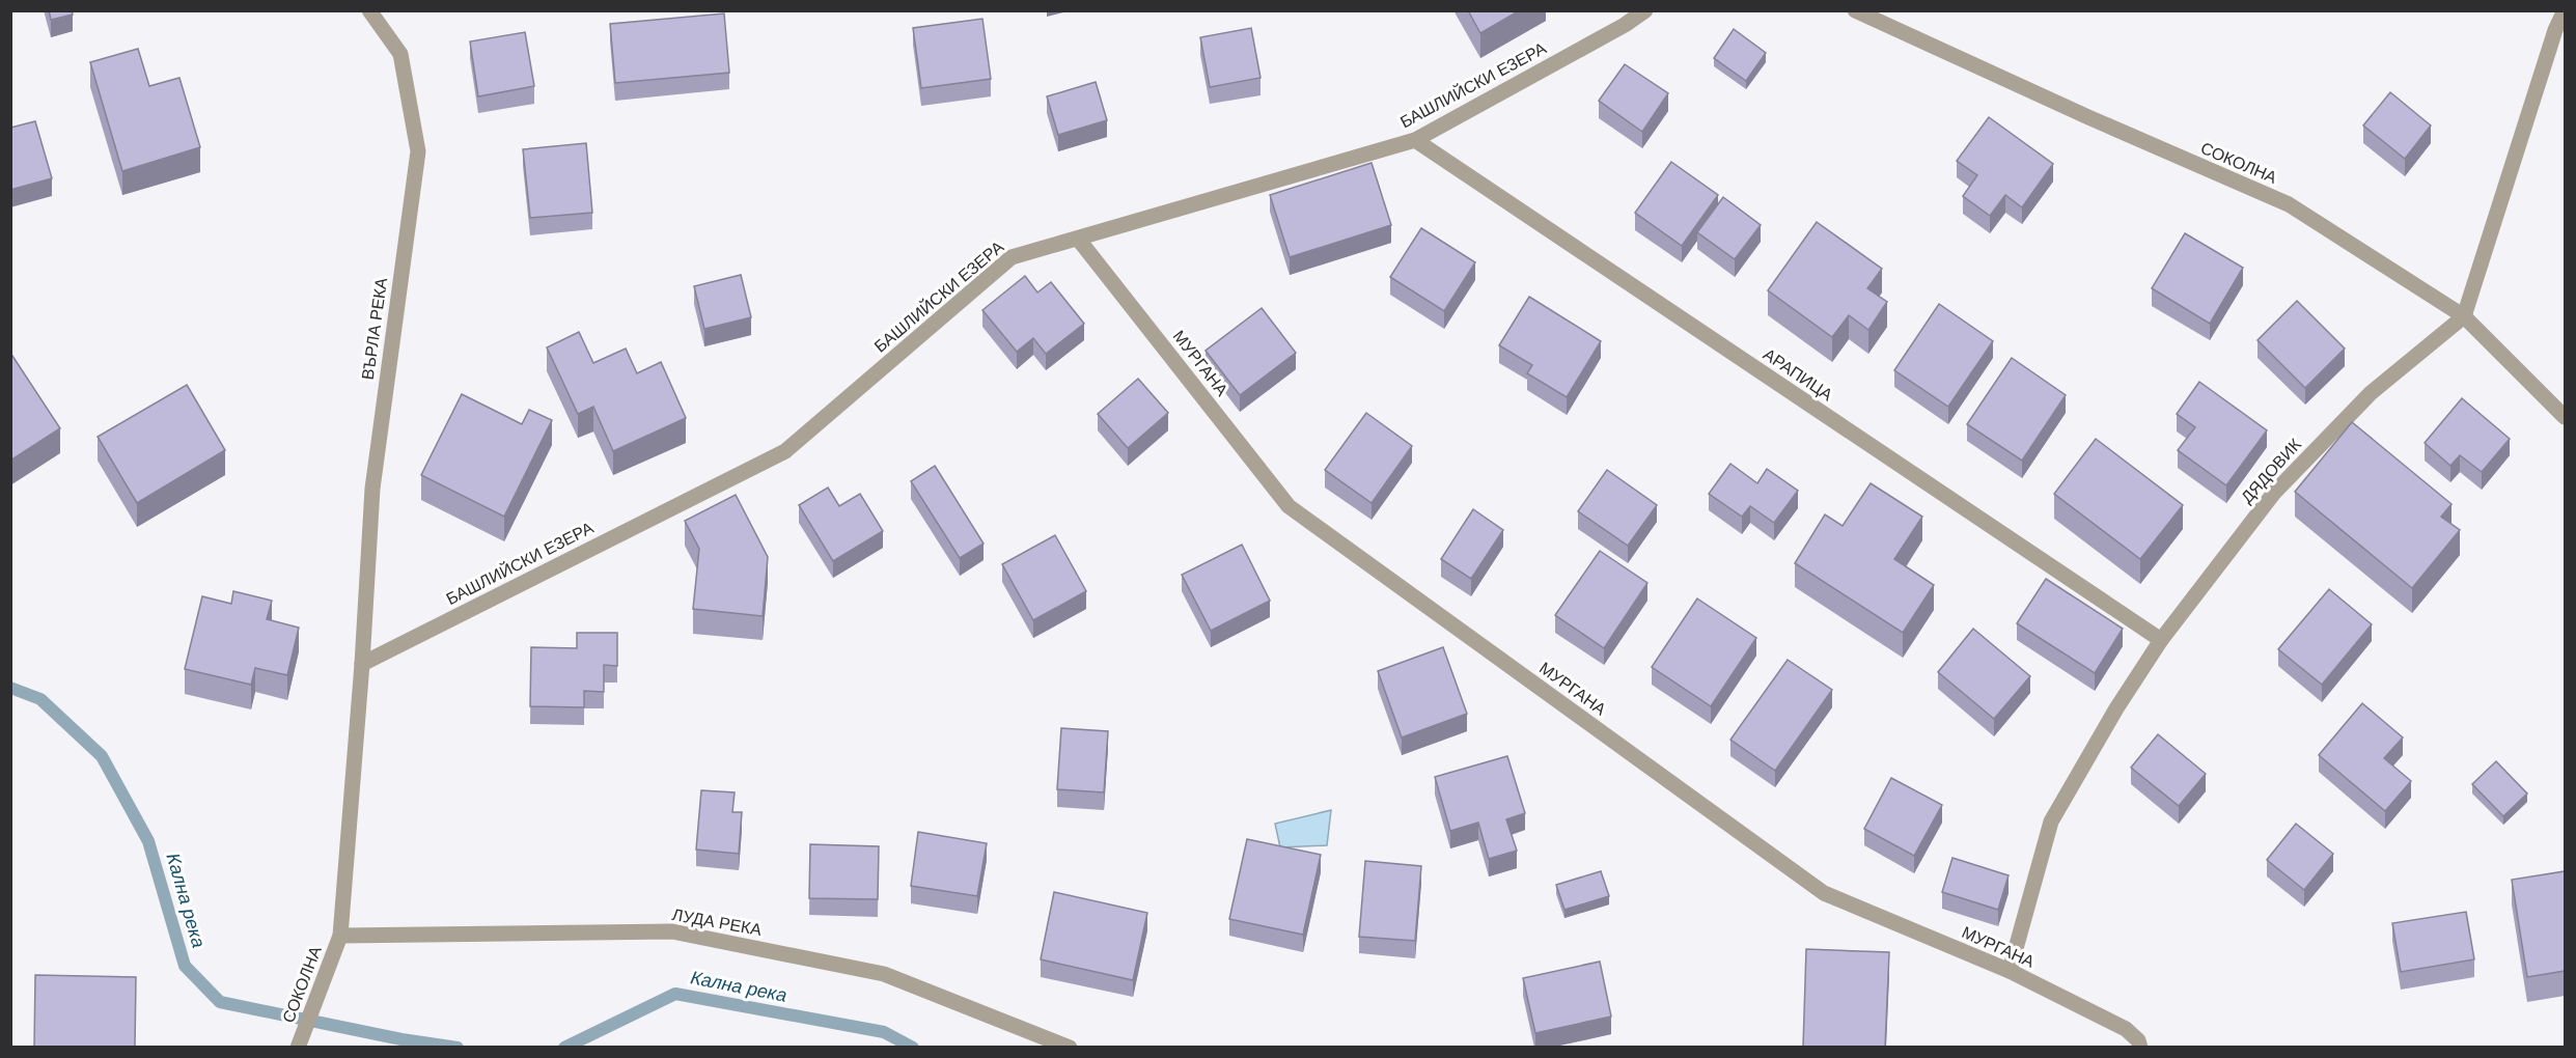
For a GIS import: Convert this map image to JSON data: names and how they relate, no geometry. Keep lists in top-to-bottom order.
{
  "streets": {
    "street": [
      "БАШЛИЙСКИ ЕЗЕРА",
      "СОКОЛНА",
      "ВЪРЛА РЕКА",
      "МУРГАНА",
      "АРАПИЦА",
      "ДЯДОВИК",
      "ЛУДА РЕКА"
    ]
  },
  "crossings": [
    ["БАШЛИЙСКИ ЕЗЕРА", "ВЪРЛА РЕКА"],
    ["БАШЛИЙСКИ ЕЗЕРА", "МУРГАНА"],
    ["БАШЛИЙСКИ ЕЗЕРА", "АРАПИЦА"],
    ["СОКОЛНА", "ВЪРЛА РЕКА"],
    ["СОКОЛНА", "ДЯДОВИК"],
    ["СОКОЛНА", "ЛУДА РЕКА"],
    ["ВЪРЛА РЕКА", "ЛУДА РЕКА"],
    ["МУРГАНА", "ДЯДОВИК"],
    ["АРАПИЦА", "ДЯДОВИК"]
  ],
  "water": ["Кална река"]
}
